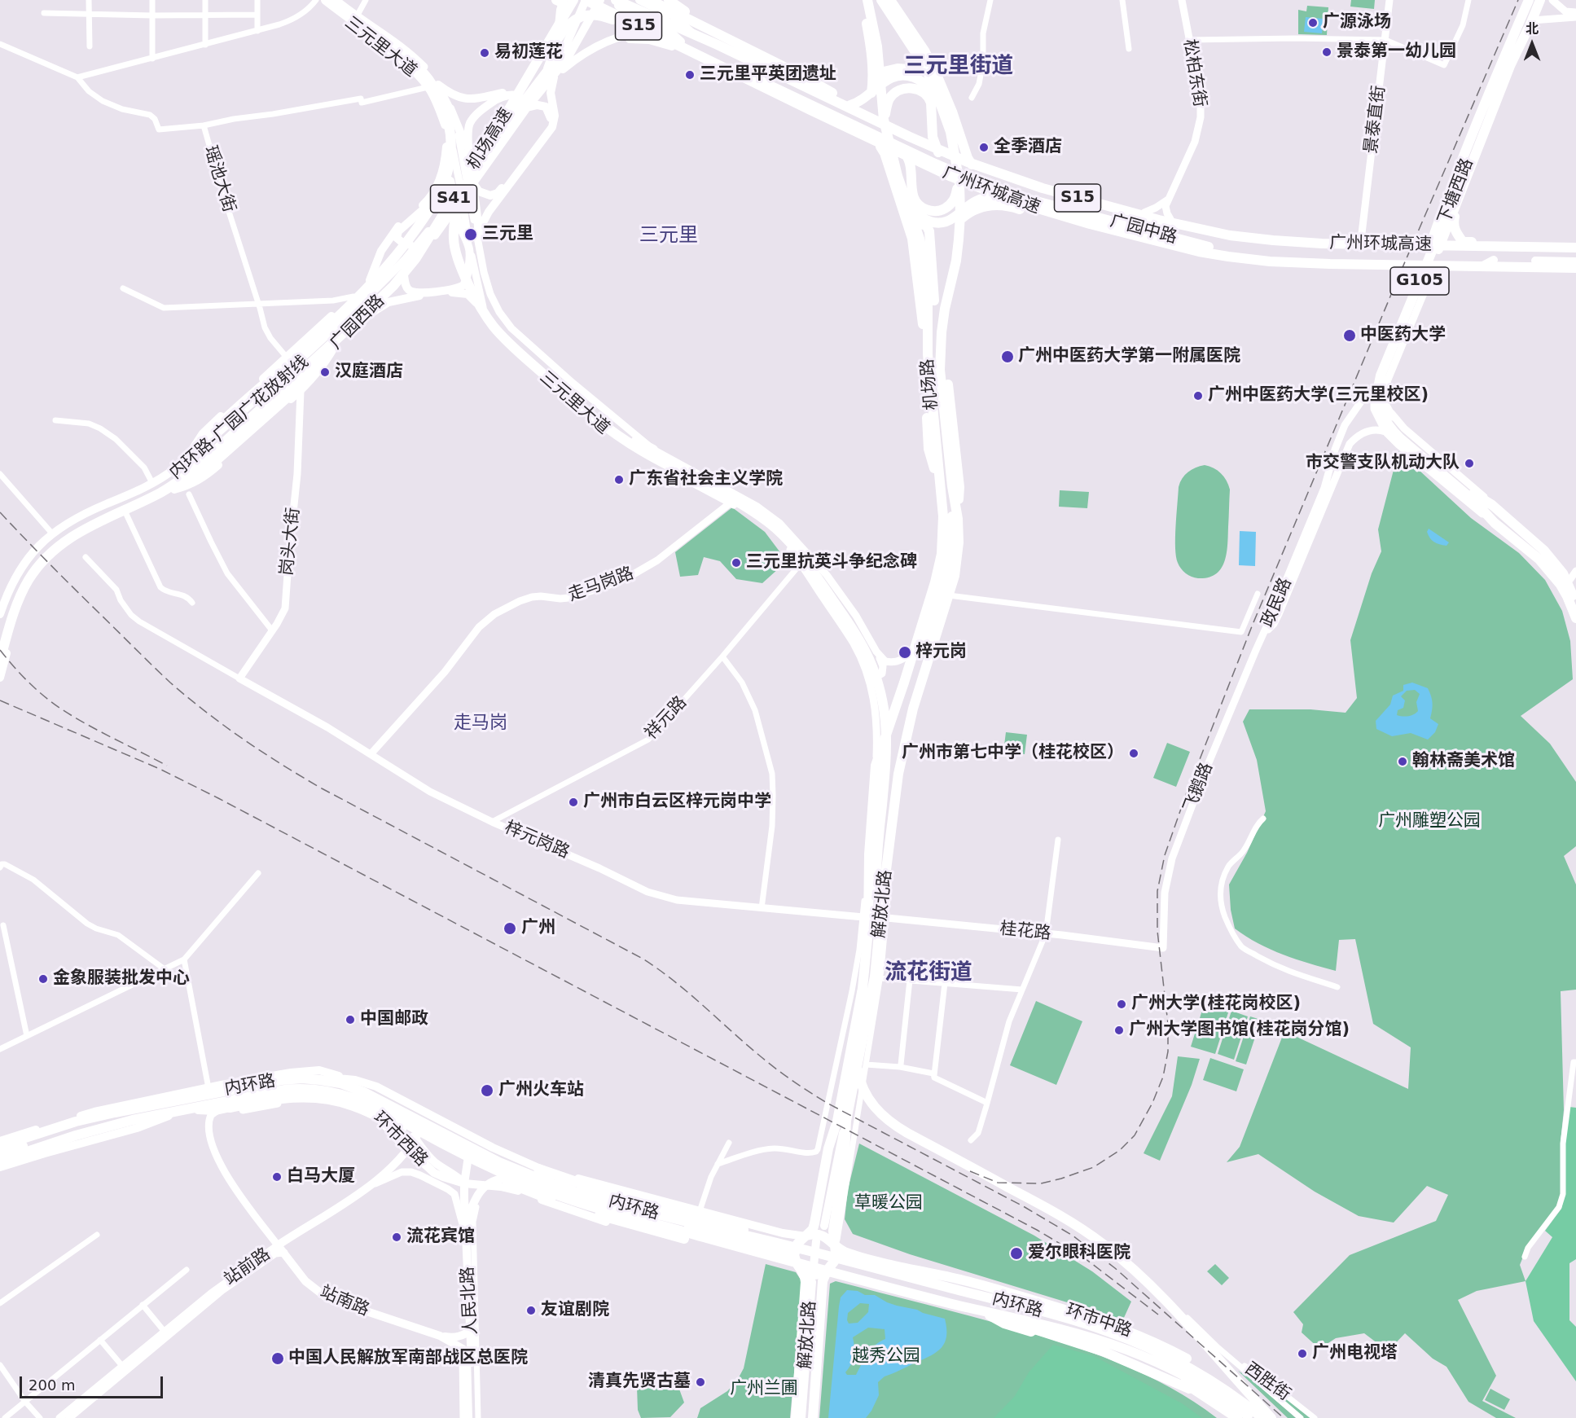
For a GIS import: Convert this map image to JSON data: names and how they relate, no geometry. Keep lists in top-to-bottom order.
{
  "streets": {
    "highway": [
      "S15",
      "机场高速",
      "广州环城高速",
      "下塘西路",
      "S41",
      "广园中路",
      "G105",
      "机场路",
      "内环路-广园广花放射线",
      "解放北路",
      "内环路",
      "环市中路"
    ],
    "main road": [
      "广园西路",
      "环市西路",
      "站前路",
      "人民北路",
      "站南路"
    ],
    "street": [
      "三元里大道",
      "松柏东街",
      "景泰直街",
      "瑶池大街",
      "岗头大街",
      "走马岗路",
      "政民路",
      "祥元路",
      "飞鹅路",
      "梓元岗路",
      "桂花路",
      "西胜街"
    ]
  },
  "crossings": [
    ["三元里大道", "广园西路"],
    ["三元里大道", "走马岗路"],
    ["三元里大道", "祥元路"],
    ["三元里大道", "解放北路"],
    ["机场高速", "广园西路"],
    ["瑶池大街", "广园西路"],
    ["广州环城高速", "广园西路"],
    ["广州环城高速", "机场路"],
    ["下塘西路", "G105"],
    ["下塘西路", "政民路"],
    ["广园中路", "广园西路"],
    ["广园西路", "内环路-广园广花放射线"],
    ["机场路", "解放北路"],
    ["岗头大街", "梓元岗路"],
    ["走马岗路", "梓元岗路"],
    ["政民路", "飞鹅路"],
    ["祥元路", "梓元岗路"],
    ["飞鹅路", "桂花路"],
    ["解放北路", "环市西路"],
    ["解放北路", "环市中路"],
    ["内环路", "环市西路"],
    ["内环路", "环市中路"],
    ["环市西路", "站前路"],
    ["环市西路", "人民北路"],
    ["环市西路", "环市中路"],
    ["站前路", "站南路"],
    ["人民北路", "站南路"]
  ],
  "districts": [
    "三元里街道",
    "三元里",
    "走马岗",
    "流花街道"
  ],
  "parks": [
    "广州雕塑公园",
    "草暖公园",
    "越秀公园",
    "广州兰圃"
  ],
  "places": [
    "广源泳场",
    "景泰第一幼儿园",
    "易初莲花",
    "三元里平英团遗址",
    "全季酒店",
    "三元里",
    "中医药大学",
    "广州中医药大学第一附属医院",
    "汉庭酒店",
    "广州中医药大学(三元里校区)",
    "市交警支队机动大队",
    "广东省社会主义学院",
    "三元里抗英斗争纪念碑",
    "梓元岗",
    "广州市第七中学（桂花校区）",
    "翰林斋美术馆",
    "广州市白云区梓元岗中学",
    "广州",
    "金象服装批发中心",
    "广州大学(桂花岗校区)",
    "中国邮政",
    "广州大学图书馆(桂花岗分馆)",
    "广州火车站",
    "白马大厦",
    "流花宾馆",
    "爱尔眼科医院",
    "友谊剧院",
    "广州电视塔",
    "中国人民解放军南部战区总医院",
    "清真先贤古墓"
  ],
  "scale_bar": "200 m",
  "north": "top"
}
